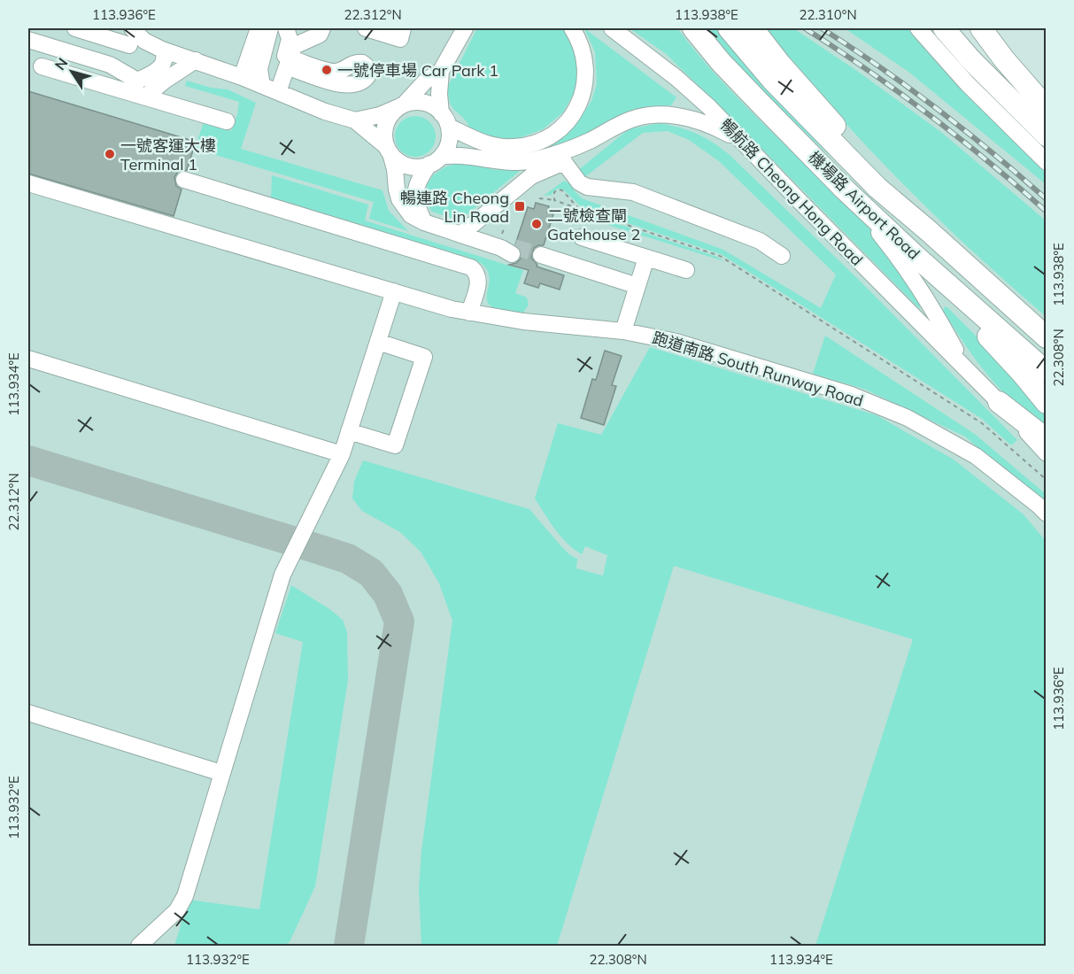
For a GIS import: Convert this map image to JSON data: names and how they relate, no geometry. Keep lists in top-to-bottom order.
{
  "streets": {
    "main road": ["機場路 Airport Road"],
    "street": ["暢航路 Cheong Hong Road", "跑道南路 South Runway Road"]
  },
  "places": {
    "other": ["一號停車場 Car Park 1", "一號客運大樓 Terminal 1", "二號檢查閘 Gatehouse 2"],
    "transit": ["暢連路 Cheong Lin Road"]
  },
  "north": "top left",
  "coordinates": [
    "113.936°E",
    "22.312°N",
    "113.938°E",
    "22.310°N",
    "22.308°N",
    "113.934°E",
    "113.932°E"
  ]
}
